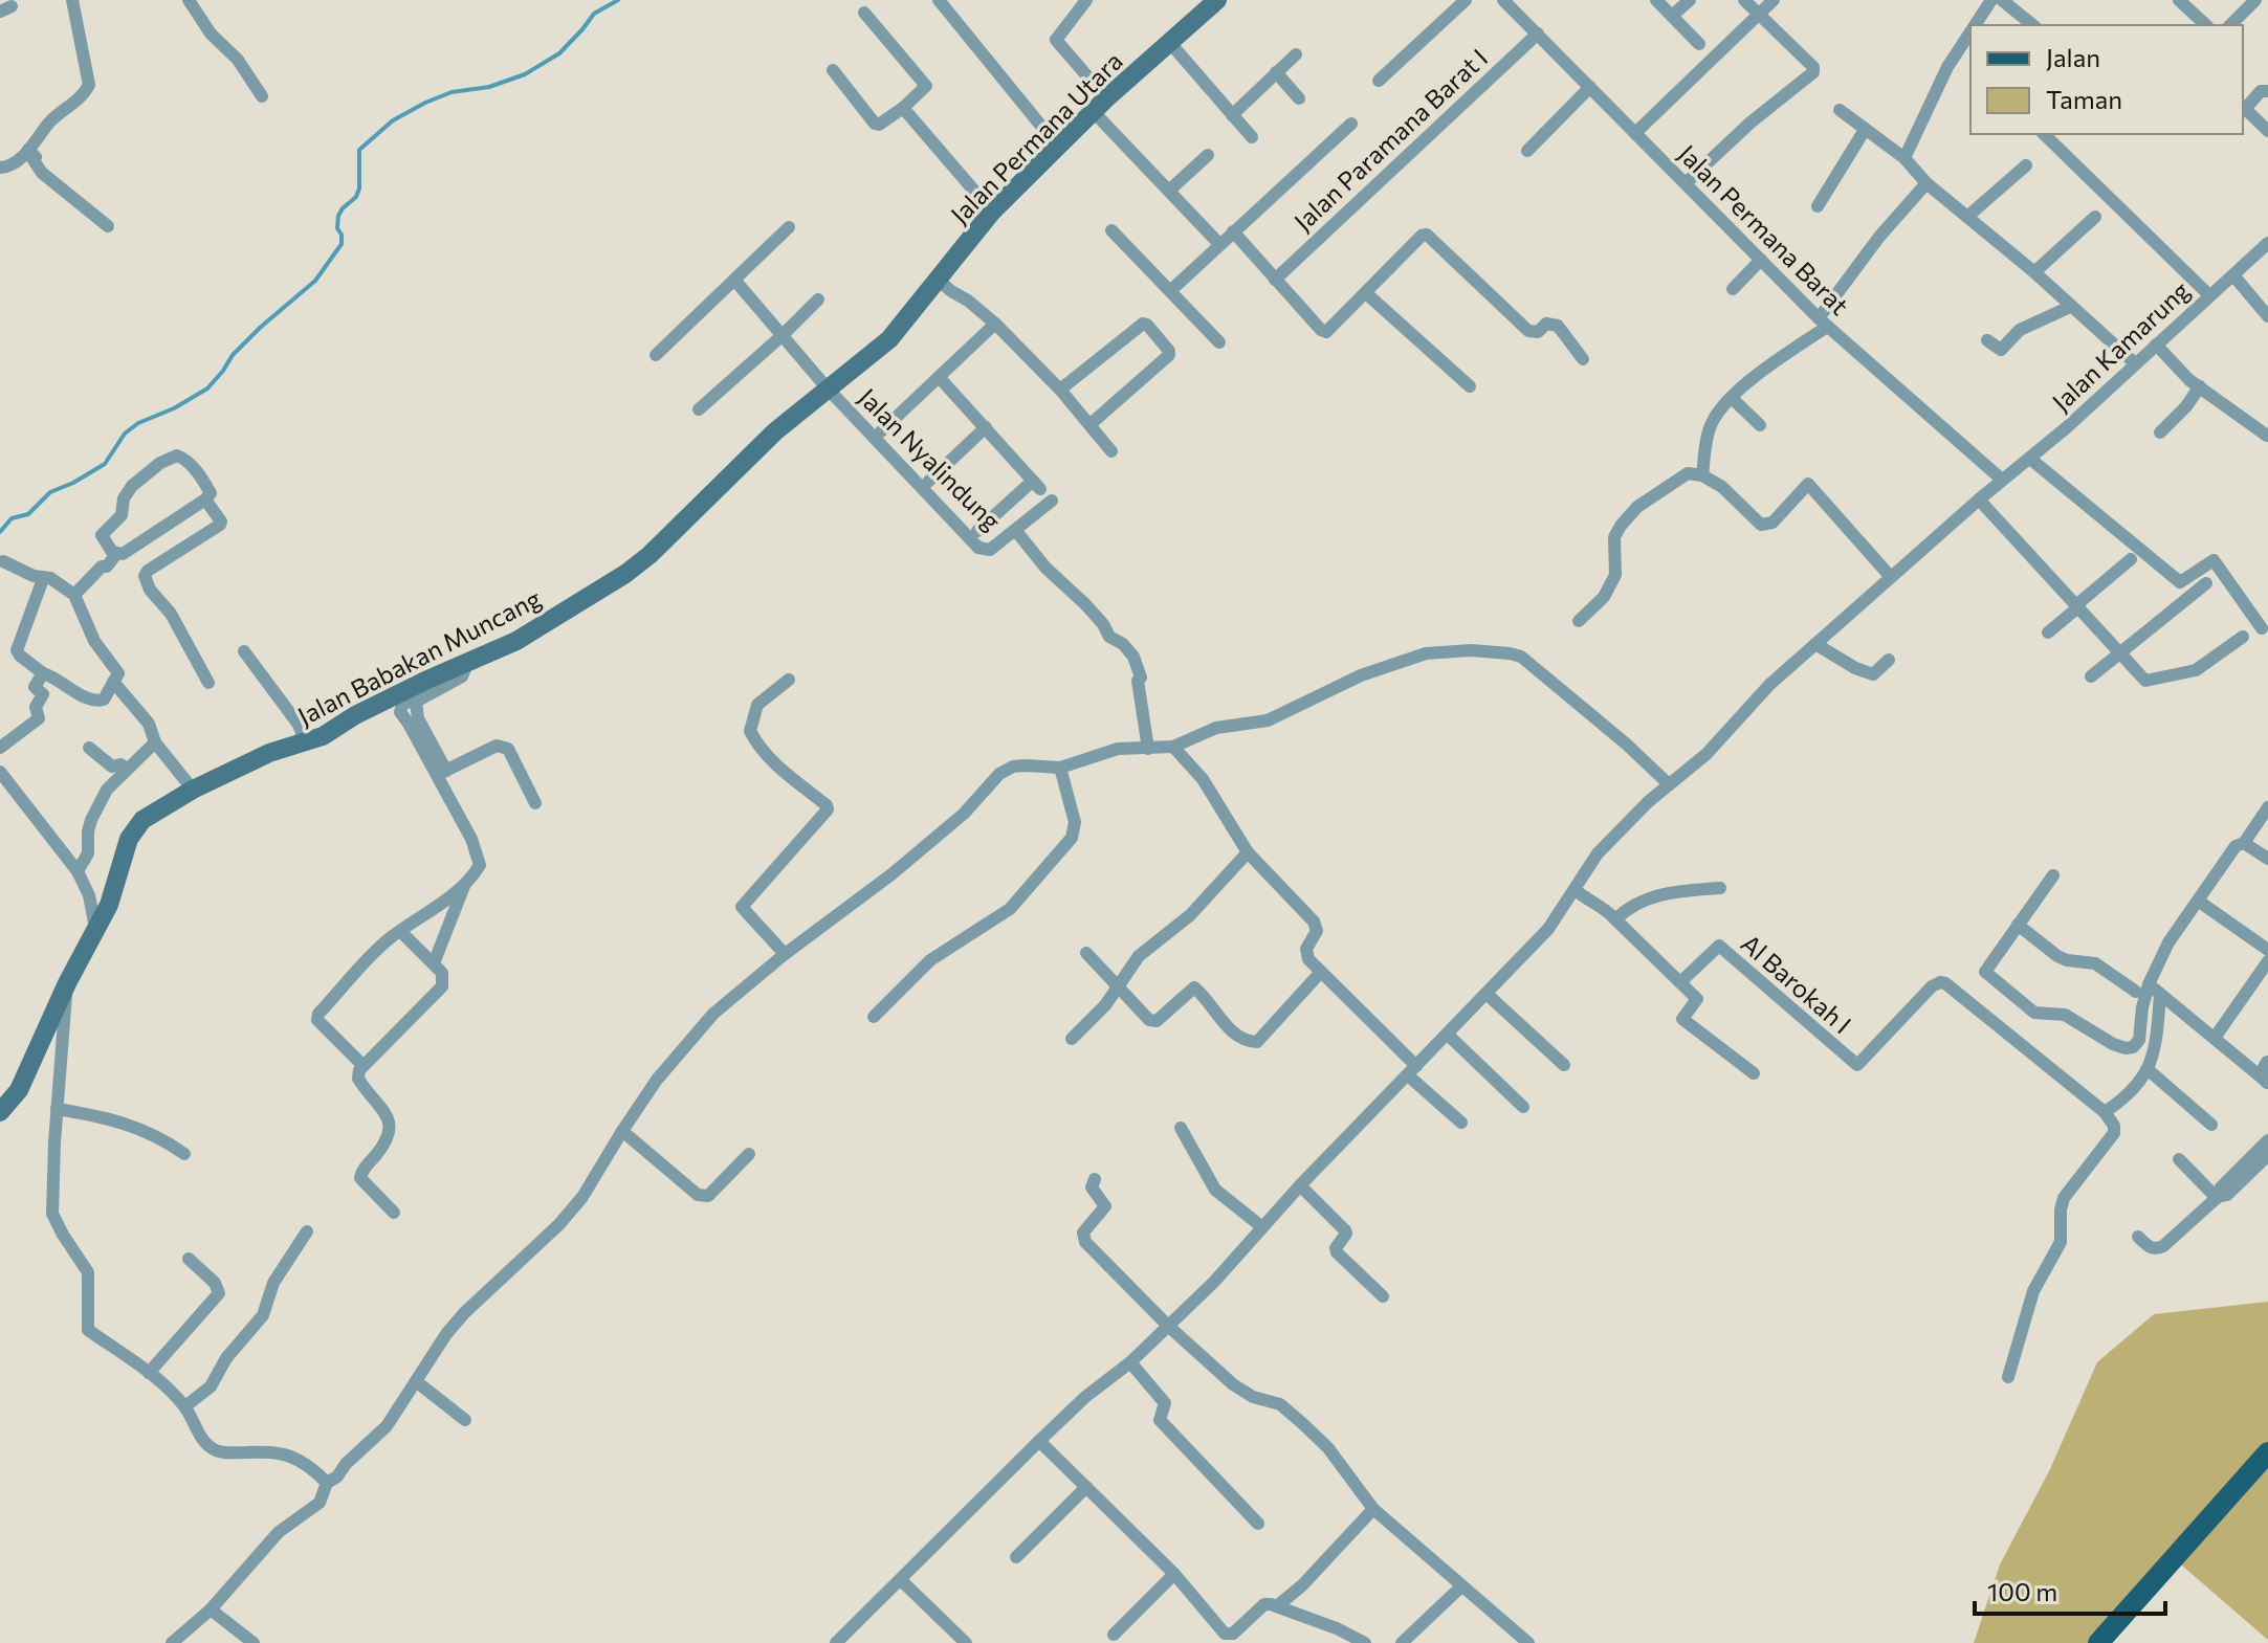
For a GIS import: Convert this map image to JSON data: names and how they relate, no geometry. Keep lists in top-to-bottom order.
{
  "streets": {
    "street": [
      "Jalan Permana Utara",
      "Jalan Paramana Barat I",
      "Jalan Permana Barat",
      "Jalan Kamarung",
      "Jalan Nyalindung",
      "Jalan Babakan Muncang",
      "Al Barokah I"
    ]
  },
  "crossings": [
    ["Jalan Permana Utara", "Jalan Nyalindung"],
    ["Jalan Permana Utara", "Jalan Babakan Muncang"],
    ["Jalan Paramana Barat I", "Jalan Permana Barat"],
    ["Jalan Permana Barat", "Jalan Kamarung"],
    ["Jalan Nyalindung", "Jalan Babakan Muncang"]
  ],
  "legend": ["Jalan", "Taman"],
  "scale_bar": "100 m"
}
